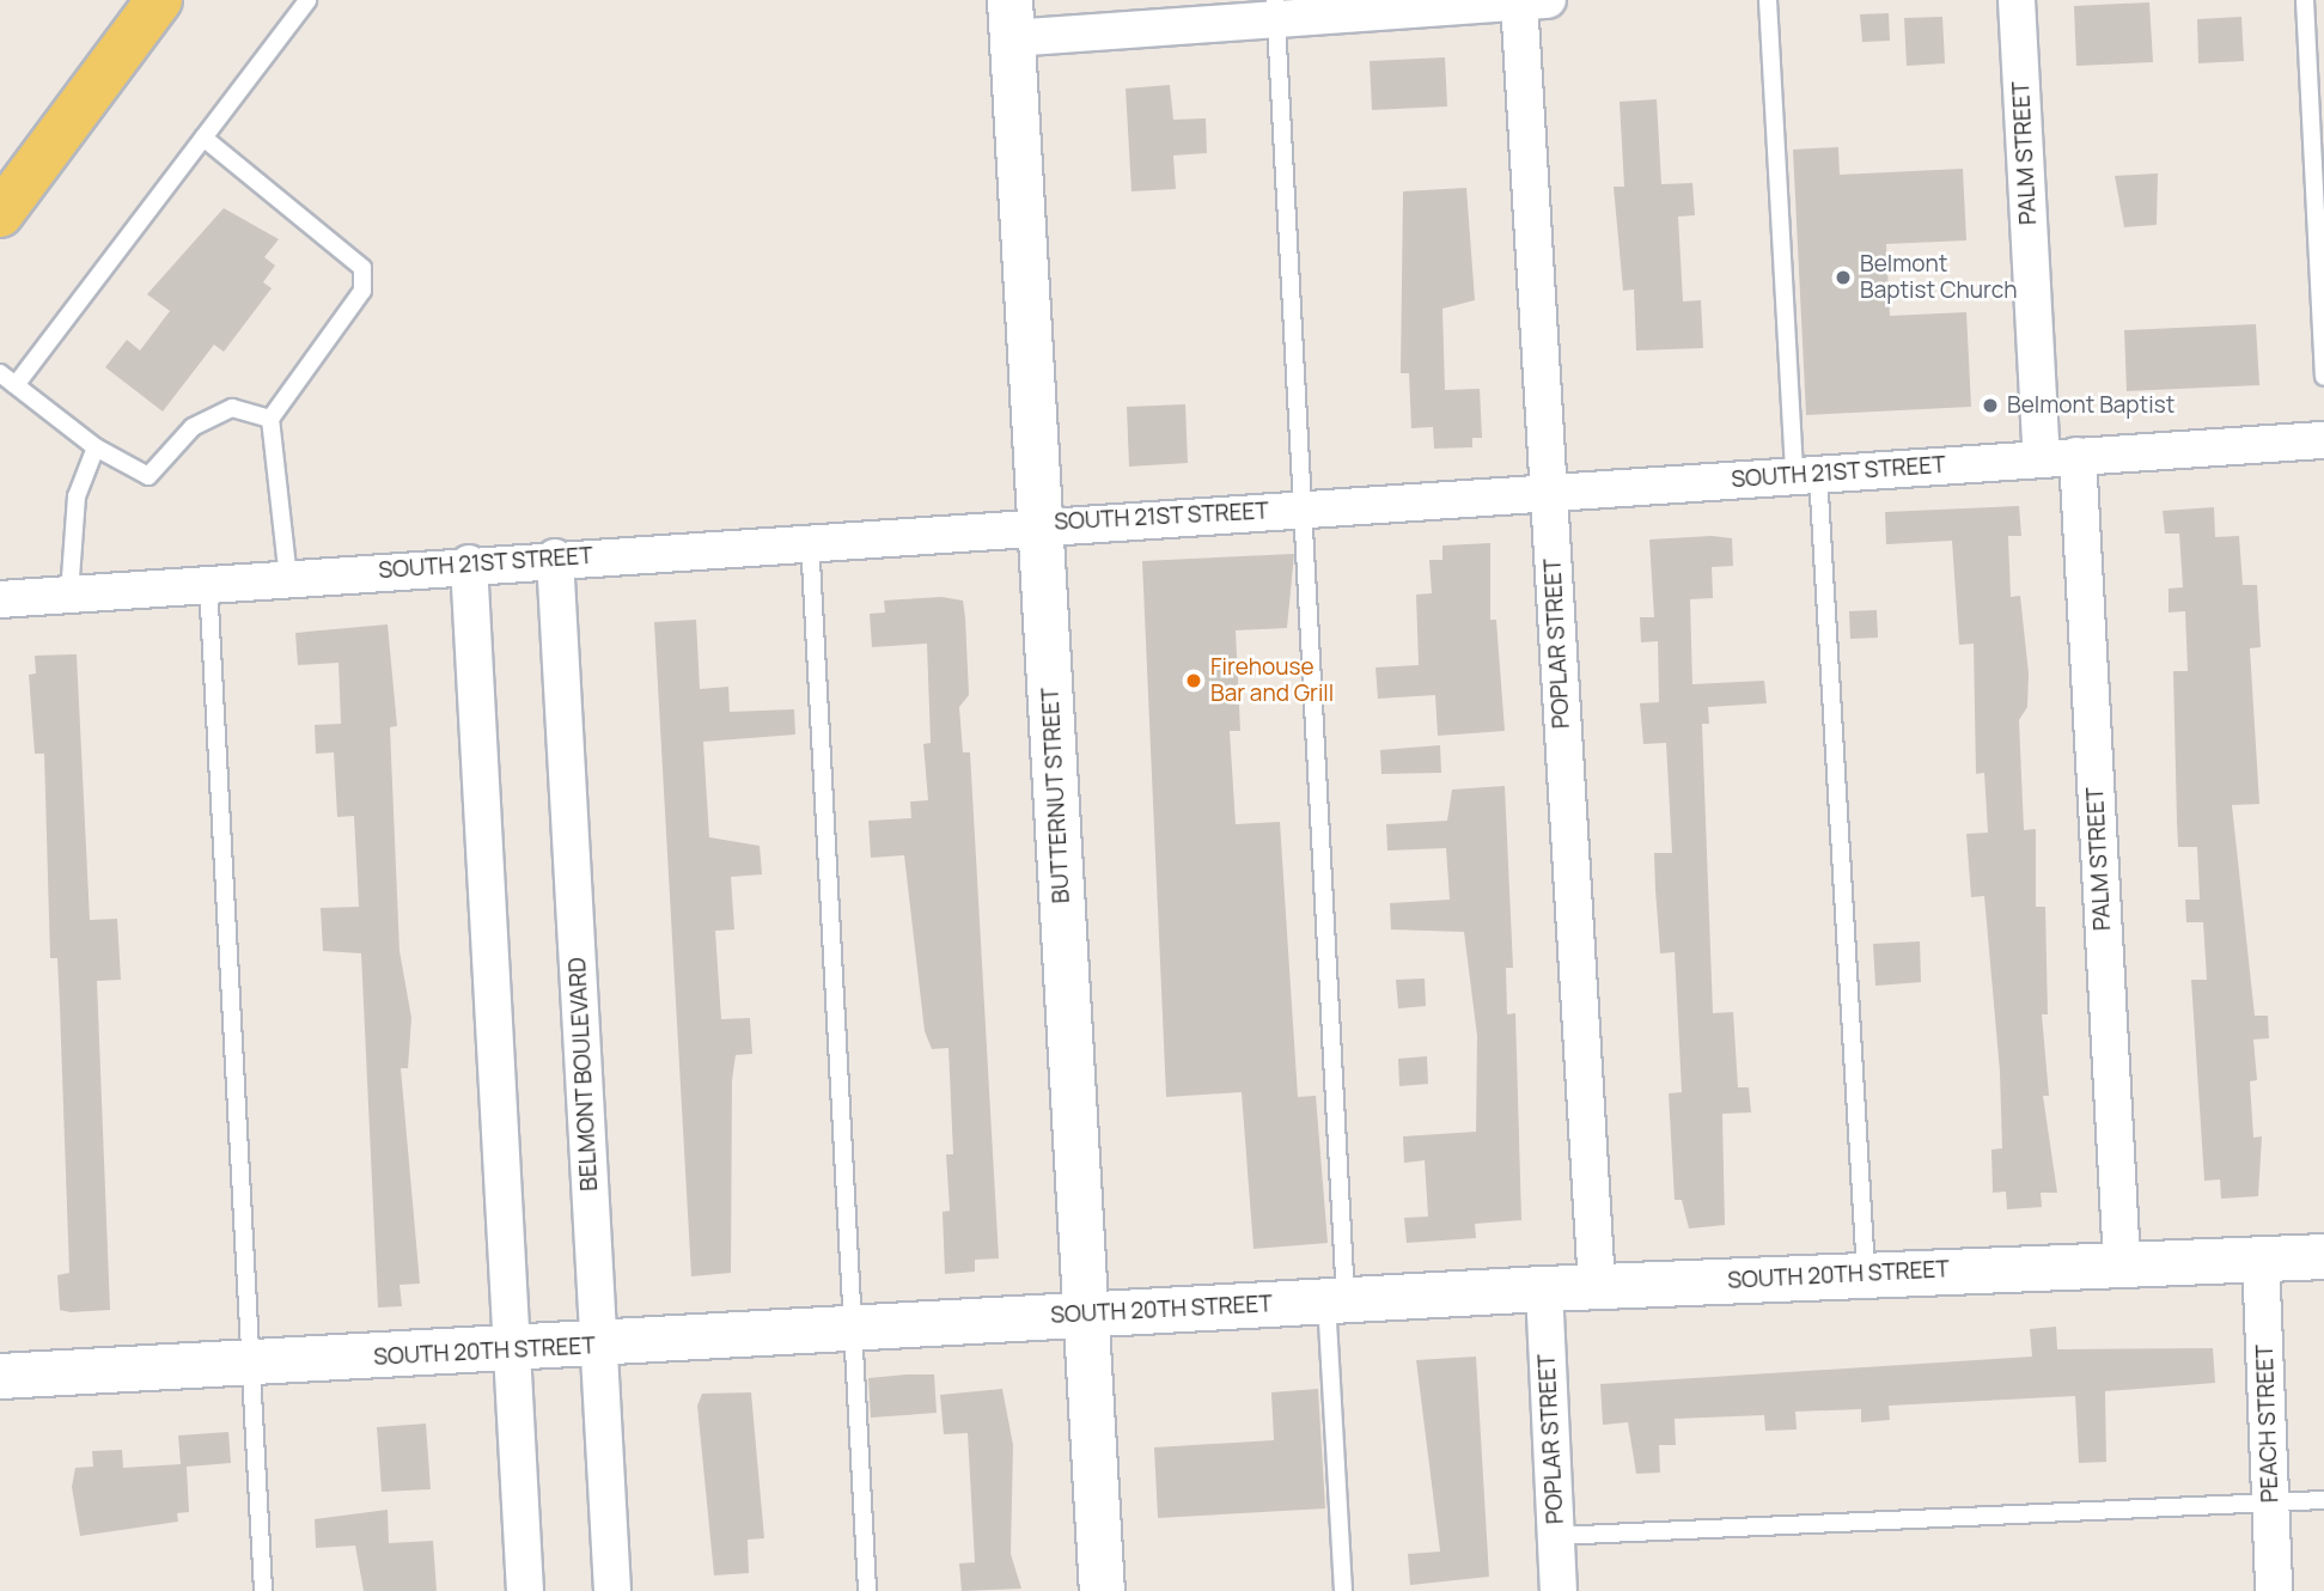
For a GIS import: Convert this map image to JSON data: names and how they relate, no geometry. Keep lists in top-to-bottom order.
{
  "streets": {
    "street": [
      "PALM STREET",
      "SOUTH 21ST STREET",
      "POPLAR STREET",
      "BUTTERNUT STREET",
      "BELMONT BOULEVARD",
      "SOUTH 20TH STREET",
      "PEACH STREET"
    ]
  },
  "crossings": [
    ["PALM STREET", "SOUTH 21ST STREET"],
    ["PALM STREET", "SOUTH 20TH STREET"],
    ["SOUTH 21ST STREET", "POPLAR STREET"],
    ["SOUTH 21ST STREET", "BUTTERNUT STREET"],
    ["SOUTH 21ST STREET", "BELMONT BOULEVARD"],
    ["POPLAR STREET", "SOUTH 20TH STREET"],
    ["BUTTERNUT STREET", "SOUTH 20TH STREET"],
    ["BELMONT BOULEVARD", "SOUTH 20TH STREET"],
    ["SOUTH 20TH STREET", "PEACH STREET"]
  ],
  "places": ["Belmont Baptist Church", "Belmont Baptist", "Firehouse Bar and Grill"]
}
